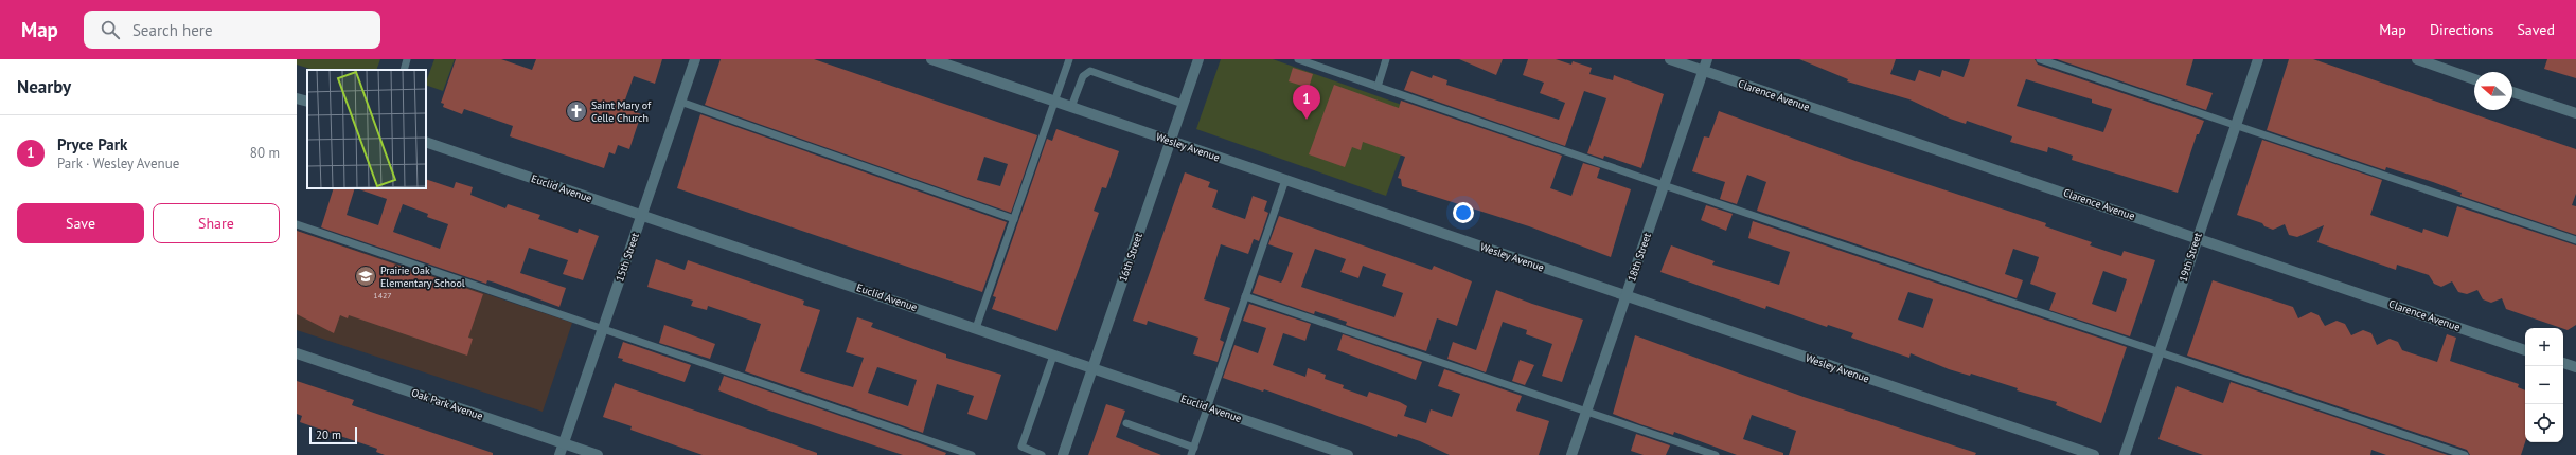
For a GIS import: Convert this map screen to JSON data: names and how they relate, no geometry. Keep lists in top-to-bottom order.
{
  "streets": {
    "street": [
      "Clarence Avenue",
      "Wesley Avenue",
      "Euclid Avenue",
      "15th Street",
      "16th Street",
      "18th Street",
      "19th Street",
      "Oak Park Avenue"
    ]
  },
  "crossings": [
    ["Clarence Avenue", "18th Street"],
    ["Clarence Avenue", "19th Street"],
    ["Wesley Avenue", "16th Street"],
    ["Wesley Avenue", "18th Street"],
    ["Euclid Avenue", "15th Street"],
    ["Euclid Avenue", "16th Street"],
    ["15th Street", "Oak Park Avenue"]
  ],
  "places": {
    "church": ["Saint Mary of Celle Church"],
    "school or university": ["Prairie Oak Elementary School"]
  },
  "house_numbers": ["1427"],
  "scale_bar": "20 m",
  "north": "left",
  "page": {
    "header": "Map",
    "search": "Search here",
    "nav": ["Map", "Directions", "Saved"],
    "heading": "Nearby",
    "pins": "1",
    "list": [
      {
        "mark": "1",
        "name": "Pryce Park",
        "note": "Park · Wesley Avenue",
        "value": "80 m"
      }
    ],
    "buttons": ["Save", "Share"],
    "map_buttons": ["+", "−"],
    "scale": "20 m"
  }
}
